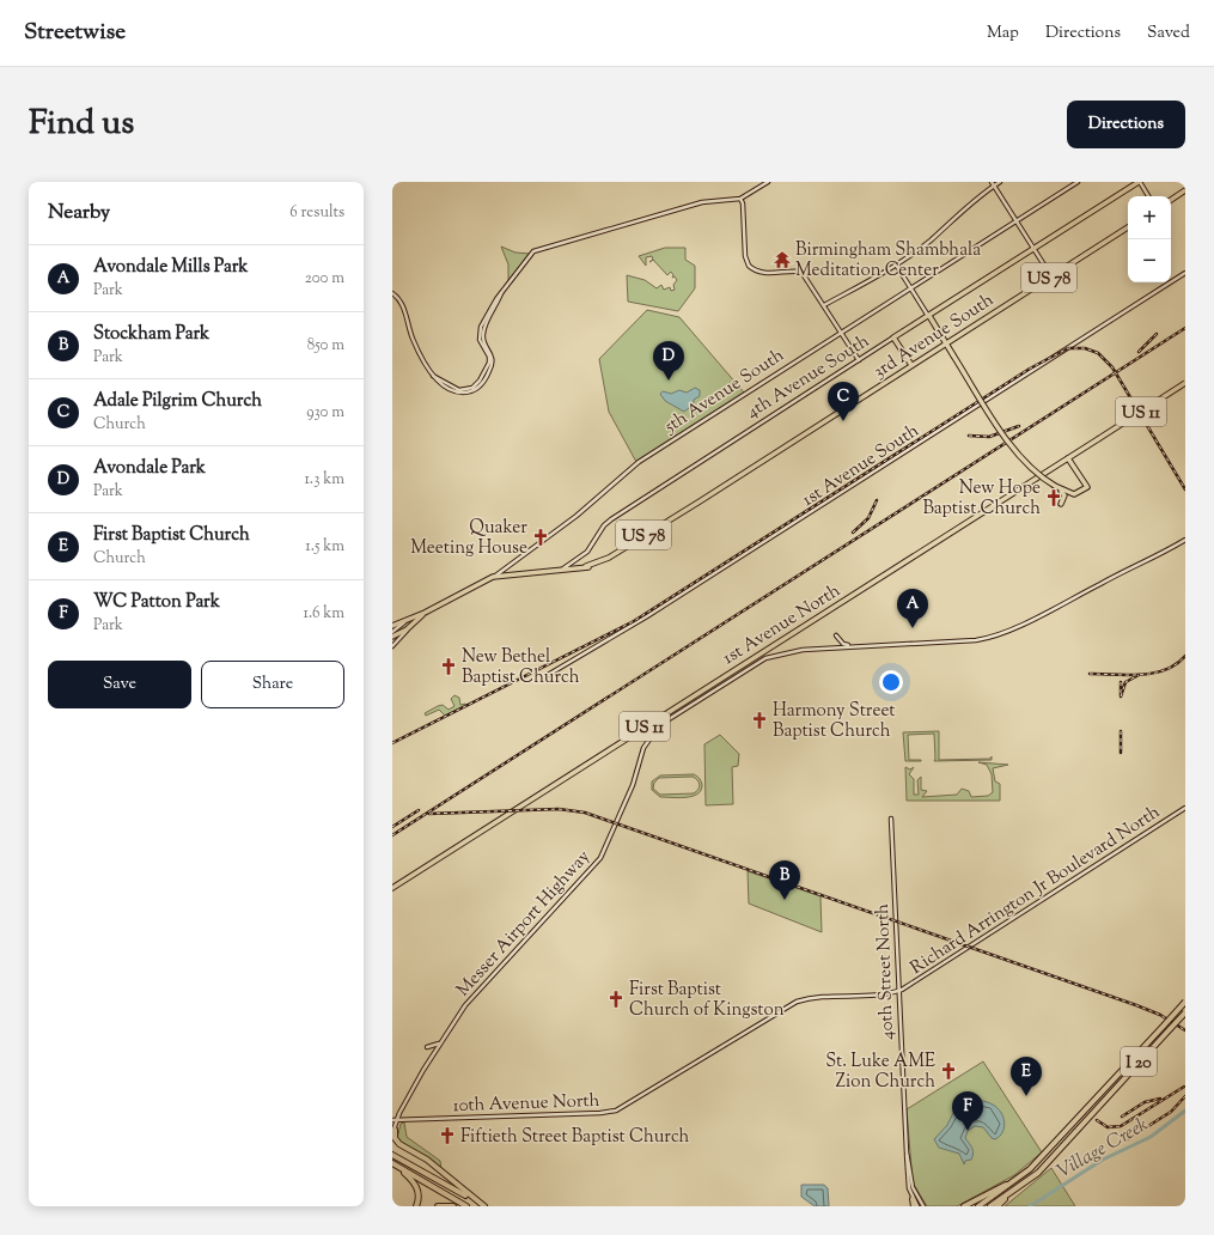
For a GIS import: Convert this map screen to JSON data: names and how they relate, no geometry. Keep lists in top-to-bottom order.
{
  "streets": {
    "highway": ["I 20"],
    "main road": [
      "US 78",
      "3rd Avenue South",
      "4th Avenue South",
      "5th Avenue South",
      "US 11",
      "1st Avenue North"
    ],
    "street": [
      "1st Avenue South",
      "Richard Arrington Jr Boulevard North",
      "Messer Airport Highway",
      "40th Street North",
      "10th Avenue North"
    ]
  },
  "crossings": [
    ["US 78", "3rd Avenue South"],
    ["US 78", "4th Avenue South"],
    ["US 78", "5th Avenue South"],
    ["4th Avenue South", "5th Avenue South"],
    ["Richard Arrington Jr Boulevard North", "40th Street North"],
    ["Richard Arrington Jr Boulevard North", "10th Avenue North"],
    ["Messer Airport Highway", "10th Avenue North"],
    ["40th Street North", "10th Avenue North"]
  ],
  "water": ["Village Creek"],
  "places": {
    "temple": ["Birmingham Shambhala Meditation Center"],
    "church": [
      "New Hope Baptist Church",
      "Quaker Meeting House",
      "New Bethel Baptist Church",
      "Harmony Street Baptist Church",
      "First Baptist Church of Kingston",
      "St. Luke AME Zion Church",
      "Fiftieth Street Baptist Church"
    ]
  },
  "page": {
    "header": "Streetwise",
    "nav": ["Map", "Directions", "Saved"],
    "title": "Find us",
    "buttons": [
      "Directions",
      ["Save", "Share"]
    ],
    "heading": ["Nearby", "6 results"],
    "map_buttons": ["+", "−"],
    "list": [
      {
        "mark": "A",
        "name": "Avondale Mills Park",
        "note": "Park",
        "value": "200 m"
      },
      {
        "mark": "B",
        "name": "Stockham Park",
        "note": "Park",
        "value": "850 m"
      },
      {
        "mark": "C",
        "name": "Adale Pilgrim Church",
        "note": "Church",
        "value": "930 m"
      },
      {
        "mark": "D",
        "name": "Avondale Park",
        "note": "Park",
        "value": "1.3 km"
      },
      {
        "mark": "E",
        "name": "First Baptist Church",
        "note": "Church",
        "value": "1.5 km"
      },
      {
        "mark": "F",
        "name": "WC Patton Park",
        "note": "Park",
        "value": "1.6 km"
      }
    ],
    "pins": [
      "D",
      "C",
      "A",
      "B",
      "E",
      "F"
    ]
  }
}
